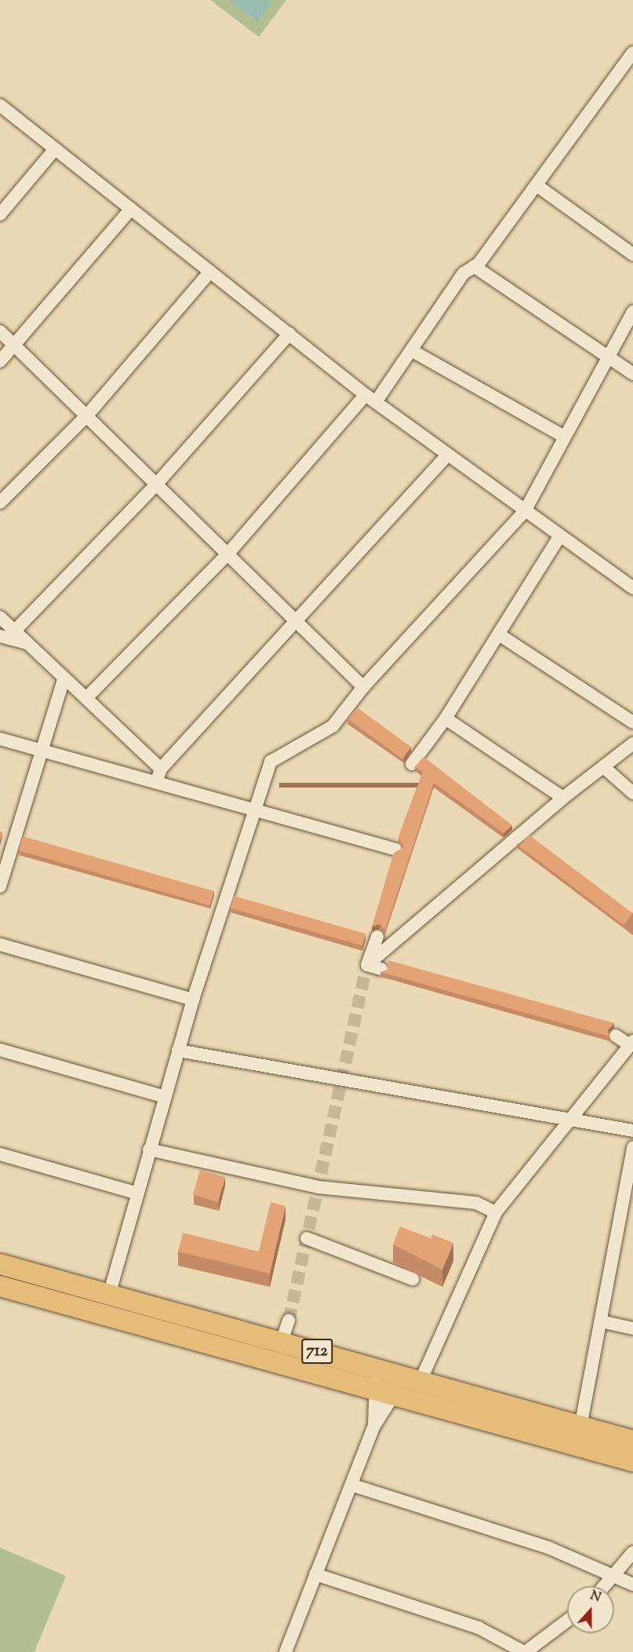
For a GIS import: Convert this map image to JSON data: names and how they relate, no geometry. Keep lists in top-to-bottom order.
{
  "streets": {
    "main road": ["712"]
  },
  "north": "top"
}
